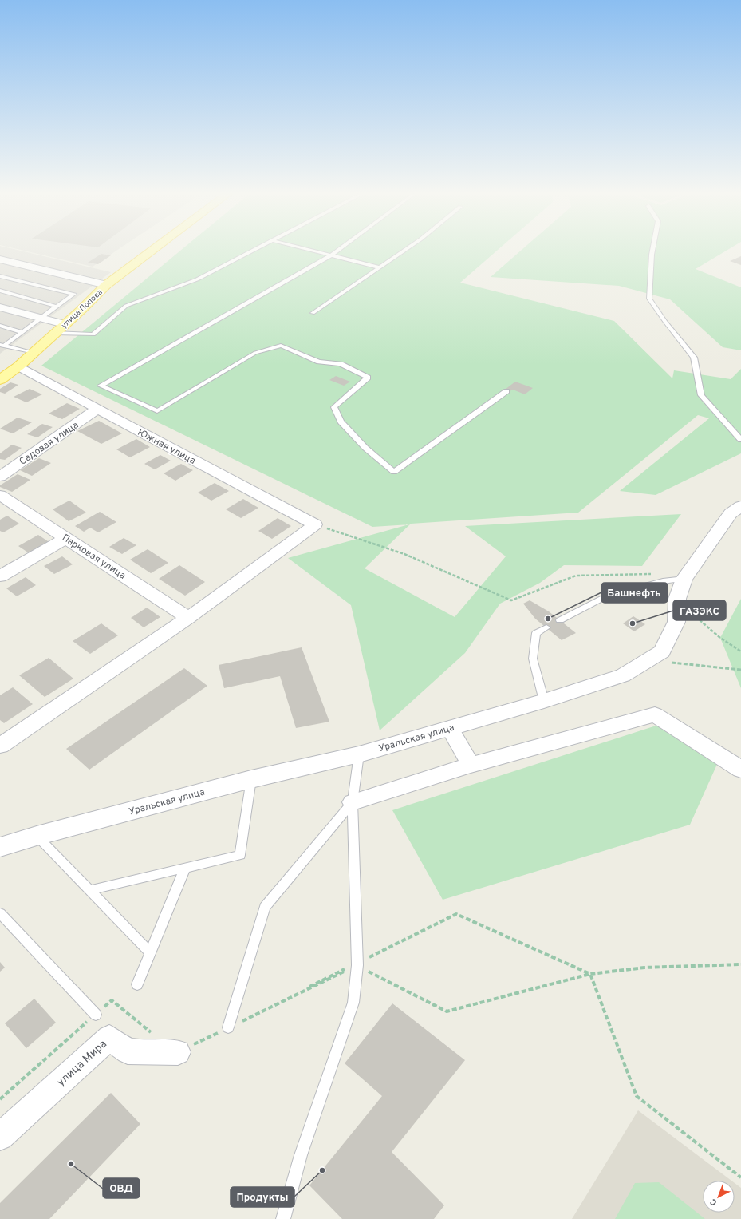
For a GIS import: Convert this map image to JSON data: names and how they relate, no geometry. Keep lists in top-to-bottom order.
{
  "streets": {
    "main road": ["улица Попова"],
    "street": [
      "Садовая улица",
      "Южная улица",
      "Парковая улица",
      "Уральская улица",
      "улица Мира"
    ]
  },
  "crossings": [
    ["улица Попова", "Южная улица"],
    ["Садовая улица", "Южная улица"]
  ],
  "places": [
    "Башнефть",
    "ГАЗЭКС",
    "ОВД",
    "Продукты"
  ],
  "north": "bottom left"
}
